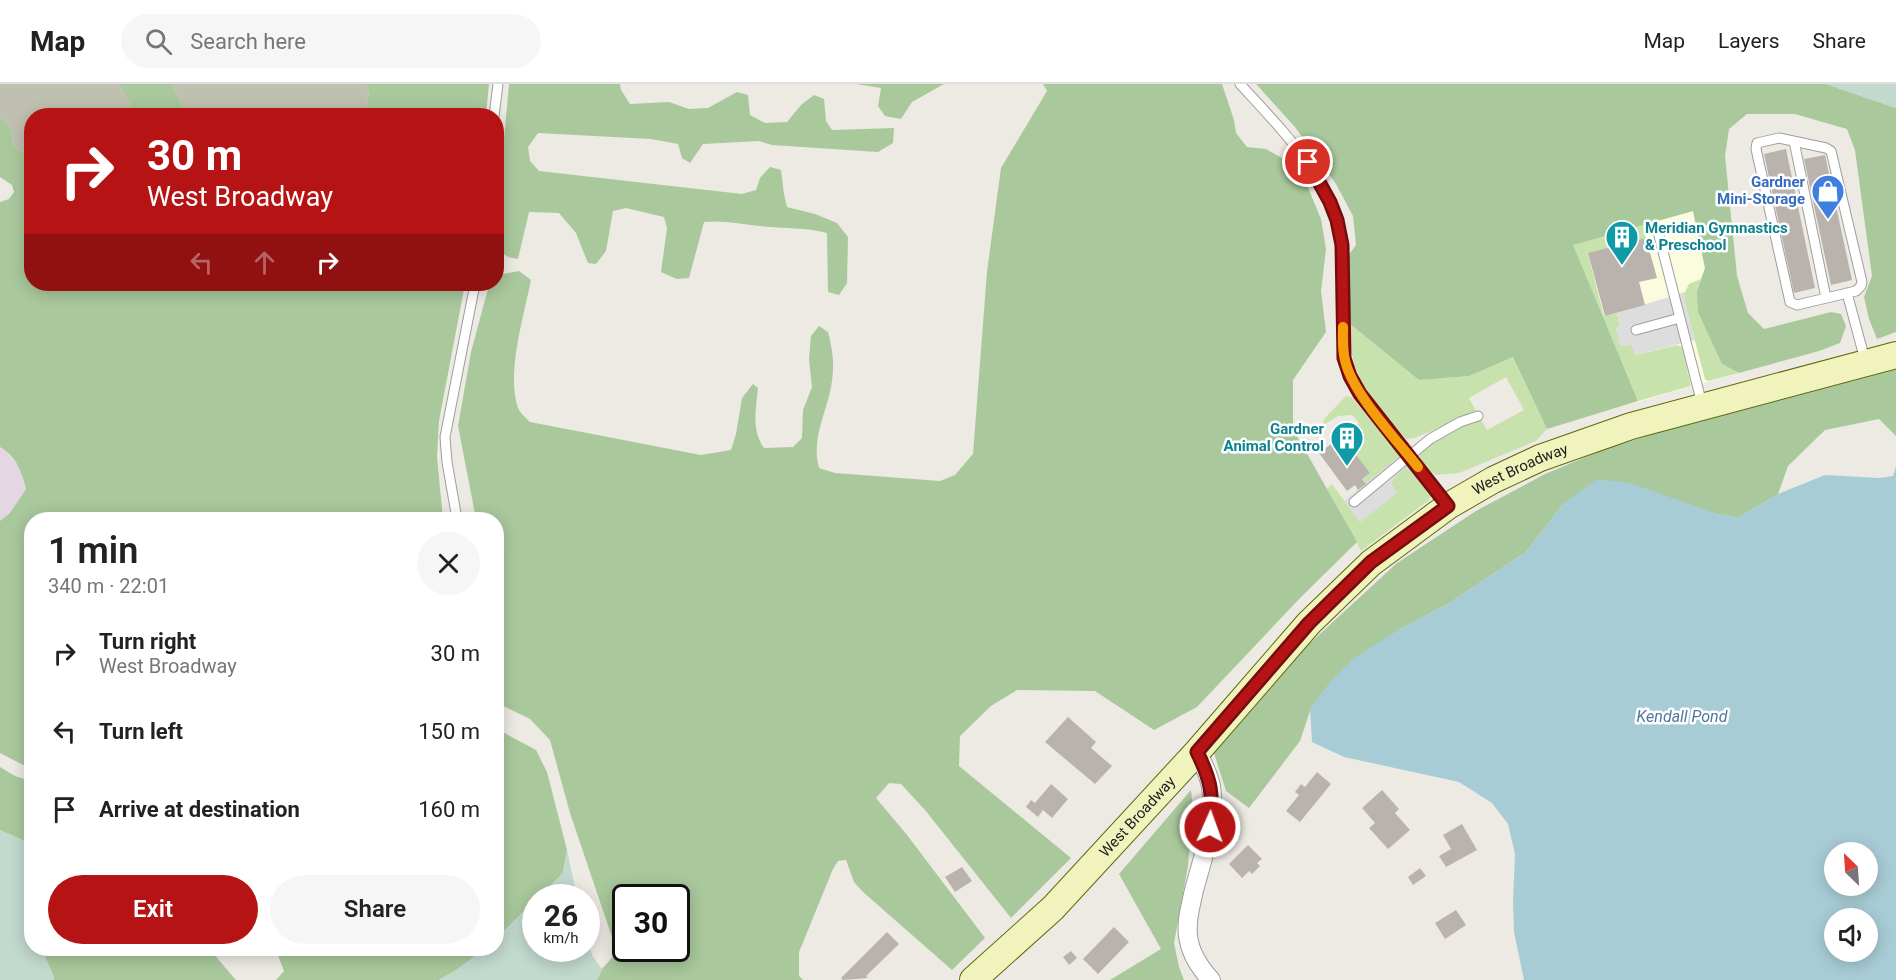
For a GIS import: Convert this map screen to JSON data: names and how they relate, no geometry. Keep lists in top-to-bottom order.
{
  "streets": {
    "main road": ["West Broadway"]
  },
  "water": ["Kendall Pond"],
  "places": {
    "shop": ["Gardner Mini-Storage"],
    "building": ["Meridian Gymnastics & Preschool", "Gardner Animal Control"]
  },
  "north": "top left",
  "page": {
    "header": "Map",
    "search": "Search here",
    "nav": ["Map", "Layers", "Share"],
    "turn": ["30 m", "West Broadway"],
    "heading": ["1 min", "340 m · 22:01"],
    "list": [
      {
        "name": "Turn right",
        "note": "West Broadway",
        "value": "30 m"
      },
      {
        "name": "Turn left",
        "value": "150 m"
      },
      {
        "name": "Arrive at destination",
        "value": "160 m"
      }
    ],
    "buttons": ["Exit", "Share"],
    "speed": "26 km/h",
    "limit": "30"
  }
}
